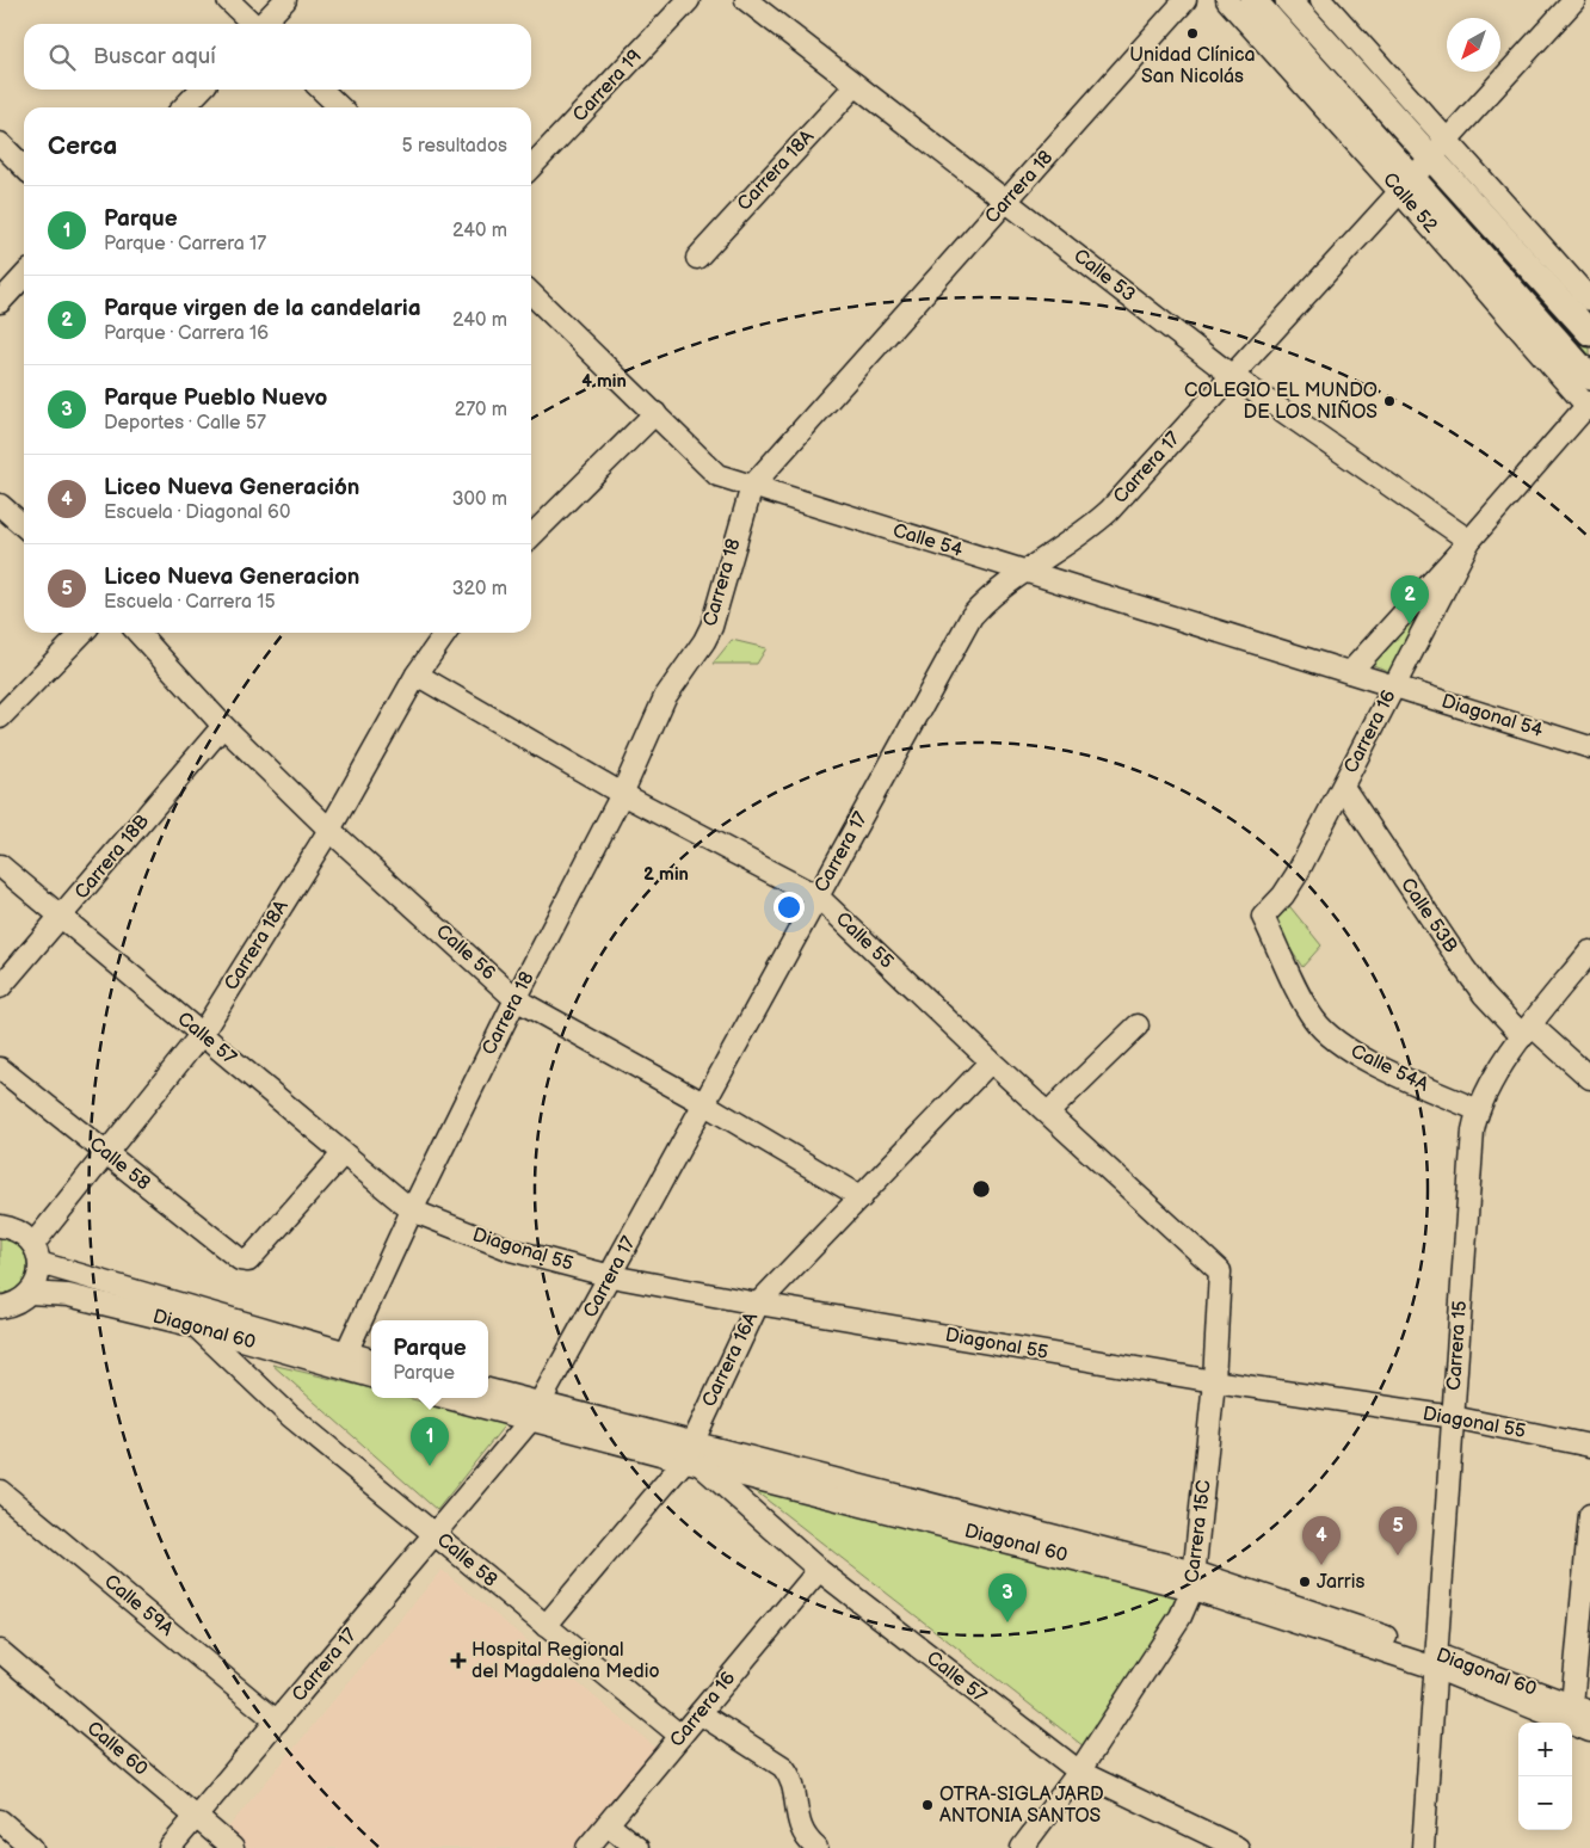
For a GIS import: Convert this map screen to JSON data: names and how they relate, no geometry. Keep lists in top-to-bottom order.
{
  "streets": {
    "main road": ["Calle 52"],
    "street": [
      "Carrera 19",
      "Carrera 18A",
      "Carrera 18",
      "Calle 53",
      "Carrera 17",
      "Calle 54",
      "Diagonal 54",
      "Carrera 16",
      "Carrera 18B",
      "Calle 53B",
      "Calle 55",
      "Calle 56",
      "Calle 57",
      "Calle 54A",
      "Calle 58",
      "Diagonal 55",
      "Diagonal 60",
      "Carrera 15",
      "Carrera 16A",
      "Carrera 15C",
      "Calle 59A",
      "Calle 60"
    ]
  },
  "crossings": [
    ["Carrera 18A", "Calle 53"],
    ["Carrera 18A", "Calle 55"],
    ["Carrera 18A", "Calle 56"],
    ["Carrera 18A", "Calle 57"],
    ["Carrera 18A", "Calle 58"],
    ["Carrera 18A", "Diagonal 60"],
    ["Carrera 18", "Calle 53"],
    ["Carrera 18", "Calle 54"],
    ["Carrera 18", "Calle 55"],
    ["Carrera 18", "Calle 56"],
    ["Carrera 18", "Calle 57"],
    ["Carrera 18", "Diagonal 55"],
    ["Carrera 18", "Diagonal 60"],
    ["Calle 52", "Carrera 17"],
    ["Calle 52", "Carrera 16"],
    ["Calle 53", "Carrera 17"],
    ["Calle 53", "Carrera 16"],
    ["Carrera 17", "Calle 54"],
    ["Carrera 17", "Calle 55"],
    ["Carrera 17", "Calle 56"],
    ["Carrera 17", "Calle 58"],
    ["Carrera 17", "Diagonal 55"],
    ["Carrera 17", "Diagonal 60"],
    ["Carrera 17", "Calle 59A"],
    ["Carrera 17", "Calle 60"],
    ["Calle 54", "Diagonal 54"],
    ["Calle 54", "Carrera 16"],
    ["Diagonal 54", "Carrera 16"],
    ["Carrera 16", "Calle 53B"],
    ["Carrera 16", "Calle 57"],
    ["Carrera 16", "Calle 54A"],
    ["Carrera 16", "Calle 58"],
    ["Carrera 18B", "Calle 56"],
    ["Carrera 18B", "Calle 57"],
    ["Calle 53B", "Carrera 15"],
    ["Calle 55", "Carrera 16A"],
    ["Calle 55", "Carrera 15C"],
    ["Calle 56", "Carrera 16A"],
    ["Calle 57", "Calle 58"],
    ["Calle 57", "Diagonal 55"],
    ["Calle 57", "Diagonal 60"],
    ["Calle 57", "Carrera 16A"],
    ["Calle 57", "Carrera 15C"],
    ["Calle 54A", "Carrera 15"],
    ["Calle 58", "Diagonal 60"],
    ["Calle 58", "Carrera 16A"],
    ["Diagonal 55", "Carrera 15"],
    ["Diagonal 55", "Carrera 16A"],
    ["Diagonal 55", "Carrera 15C"],
    ["Diagonal 60", "Carrera 15"],
    ["Diagonal 60", "Carrera 16A"],
    ["Diagonal 60", "Carrera 15C"]
  ],
  "places": {
    "other": [
      "Unidad Clínica San Nicolás",
      "COLEGIO EL MUNDO DE LOS NIÑOS",
      "Jarris",
      "OTRA-SIGLA JARD ANTONIA SANTOS"
    ],
    "health": ["Hospital Regional del Magdalena Medio"]
  },
  "north": "bottom left",
  "page": {
    "search": "Buscar aquí",
    "heading": ["Cerca", "5 resultados"],
    "list": [
      {
        "mark": "1",
        "name": "Parque",
        "note": "Parque · Carrera 17",
        "value": "240 m"
      },
      {
        "mark": "2",
        "name": "Parque virgen de la candelaria",
        "note": "Parque · Carrera 16",
        "value": "240 m"
      },
      {
        "mark": "3",
        "name": "Parque Pueblo Nuevo",
        "note": "Deportes · Calle 57",
        "value": "270 m"
      },
      {
        "mark": "4",
        "name": "Liceo Nueva Generación",
        "note": "Escuela · Diagonal 60",
        "value": "300 m"
      },
      {
        "mark": "5",
        "name": "Liceo Nueva Generacion",
        "note": "Escuela · Carrera 15",
        "value": "320 m"
      }
    ],
    "pins": [
      "2",
      "1",
      "5",
      "4",
      "3"
    ],
    "popup": ["Parque", "Parque"],
    "map_buttons": ["+", "−"]
  },
  "rings": ["4 min", "2 min"]
}
